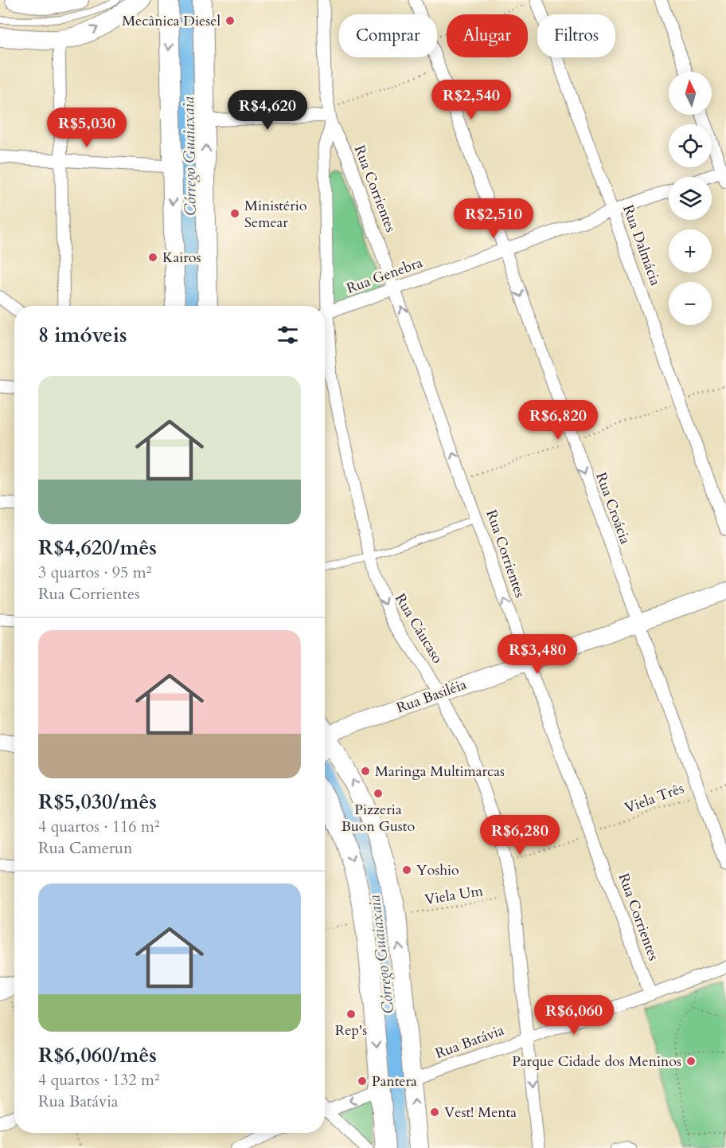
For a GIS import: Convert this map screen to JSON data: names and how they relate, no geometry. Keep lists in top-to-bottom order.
{
  "streets": {
    "street": [
      "Rua Corrientes",
      "Rua Dalmácia",
      "Rua Genebra",
      "Rua Croácia",
      "Rua Cáucaso",
      "Rua Basiléia",
      "Rua Batávia"
    ],
    "path": ["Viela Três", "Viela Um"]
  },
  "crossings": [
    ["Rua Corrientes", "Rua Genebra"],
    ["Rua Corrientes", "Rua Cáucaso"],
    ["Rua Corrientes", "Rua Basiléia"],
    ["Rua Corrientes", "Viela Três"],
    ["Rua Corrientes", "Rua Batávia"],
    ["Rua Dalmácia", "Rua Genebra"],
    ["Rua Genebra", "Rua Croácia"],
    ["Rua Croácia", "Rua Basiléia"],
    ["Rua Croácia", "Viela Três"],
    ["Rua Cáucaso", "Rua Basiléia"],
    ["Rua Cáucaso", "Viela Três"],
    ["Rua Cáucaso", "Viela Um"],
    ["Rua Cáucaso", "Rua Batávia"]
  ],
  "one_way": ["Rua Corrientes", "Rua Croácia"],
  "water": ["Córrego Guaiaxaia"],
  "places": [
    "Mecânica Diesel",
    "Ministério Semear",
    "Kairos",
    "Maringa Multimarcas",
    "Pizzeria Buon Gusto",
    "Yoshio",
    "Rep's",
    "Parque Cidade dos Meninos",
    "Pantera",
    "Vest! Menta"
  ],
  "north": "top",
  "page": {
    "chip": ["Comprar", "Alugar", "Filtros"],
    "map_buttons": ["+", "−"],
    "price": [
      "R$2,540",
      "R$4,620",
      "R$5,030",
      "R$2,510",
      "R$6,820",
      "R$3,480",
      "R$6,280",
      "R$6,060"
    ],
    "heading": "8 imóveis",
    "list": [
      {
        "name": "R$4,620/mês",
        "note": "3 quartos · 95 m² · Rua Corrientes"
      },
      {
        "name": "R$5,030/mês",
        "note": "4 quartos · 116 m² · Rua Camerun"
      },
      {
        "name": "R$6,060/mês",
        "note": "4 quartos · 132 m² · Rua Batávia"
      }
    ]
  }
}
